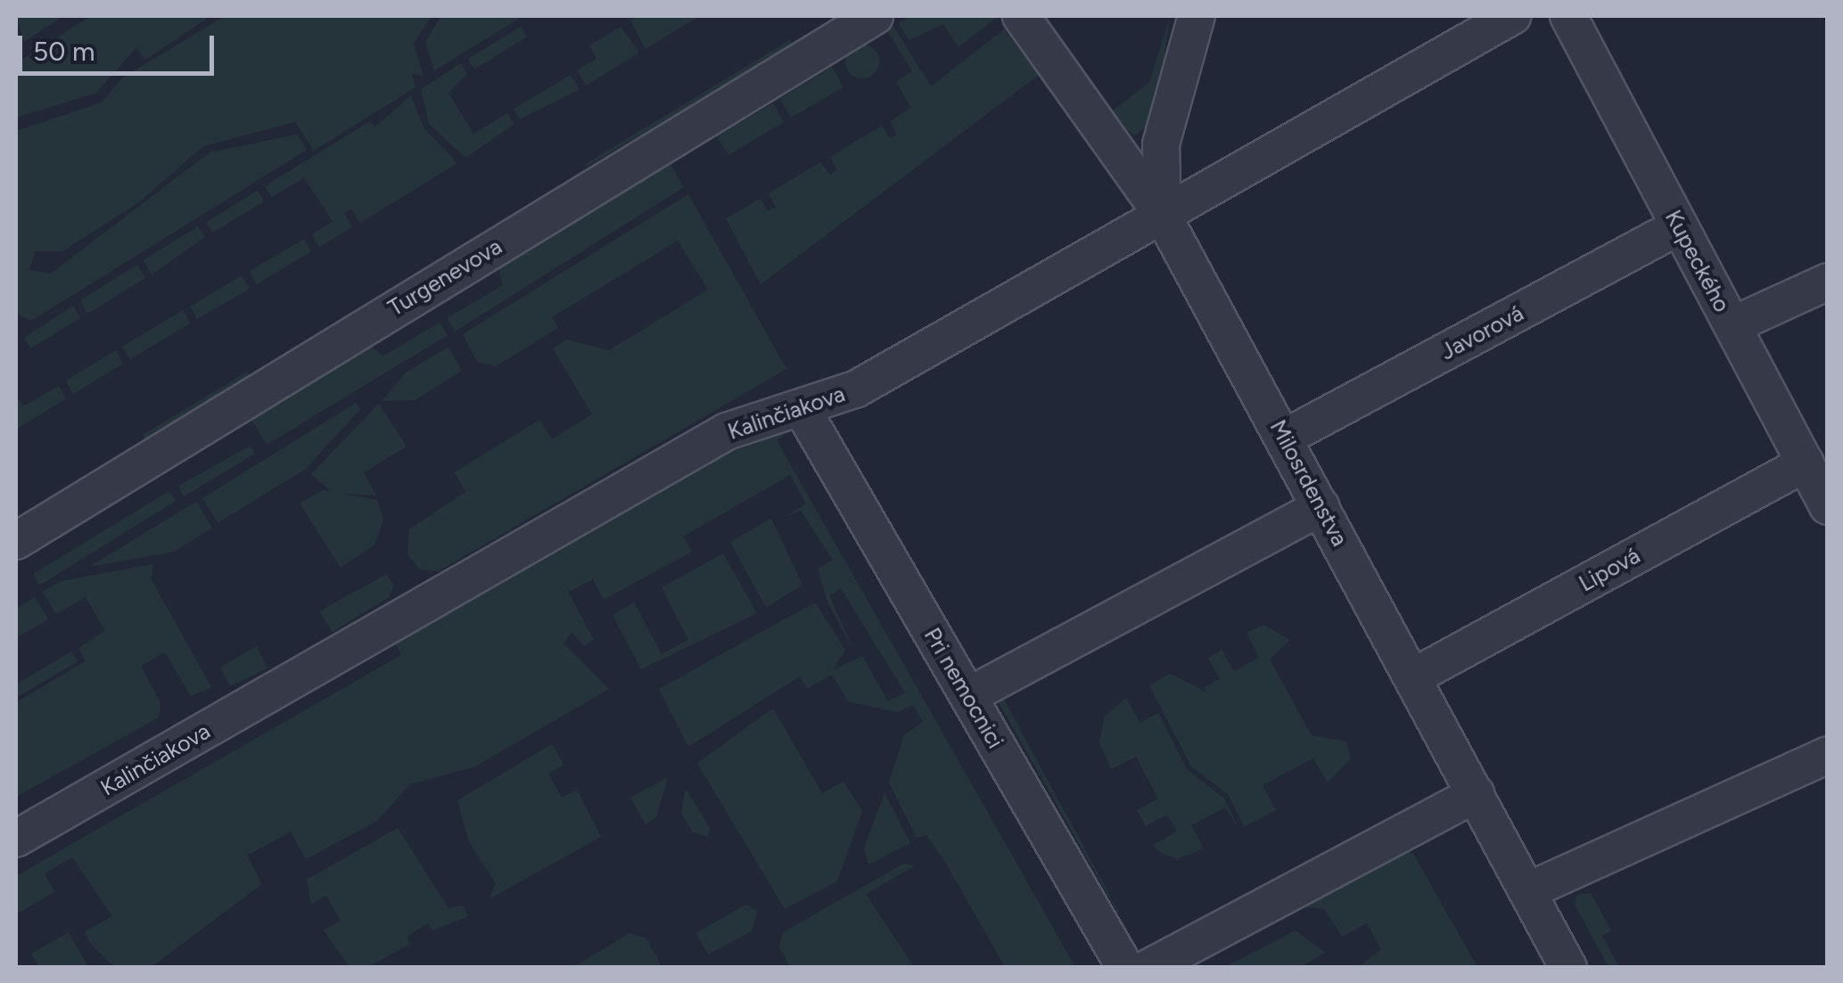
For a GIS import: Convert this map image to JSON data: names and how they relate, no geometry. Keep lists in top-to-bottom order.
{
  "streets": {
    "street": [
      "Kupeckého",
      "Turgenevova",
      "Javorová",
      "Kalinčiakova",
      "Milosrdenstva",
      "Lipová",
      "Pri nemocnici"
    ]
  },
  "crossings": [
    ["Kupeckého", "Javorová"],
    ["Kupeckého", "Lipová"],
    ["Javorová", "Milosrdenstva"],
    ["Kalinčiakova", "Milosrdenstva"],
    ["Kalinčiakova", "Pri nemocnici"],
    ["Milosrdenstva", "Lipová"]
  ],
  "scale_bar": "50 m"
}
